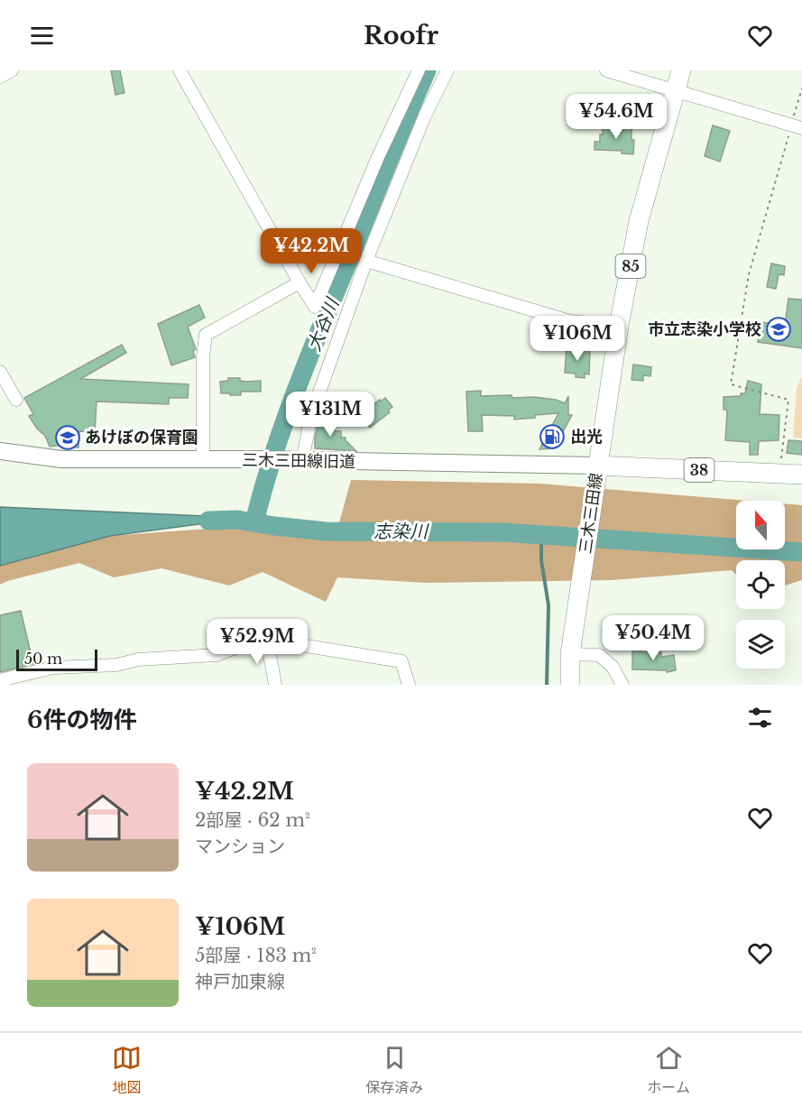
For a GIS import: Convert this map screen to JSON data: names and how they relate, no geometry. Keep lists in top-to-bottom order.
{
  "streets": {
    "main road": ["85", "38", "三木三田線"],
    "street": ["三木三田線旧道"]
  },
  "crossings": [
    ["85", "三木三田線旧道"],
    ["85", "三木三田線"],
    ["三木三田線旧道", "三木三田線"]
  ],
  "water": ["大谷川", "志染川"],
  "places": {
    "school or university": ["市立志染小学校", "あけぼの保育園"],
    "fuel station": ["出光"]
  },
  "scale_bar": "50 m",
  "north": "top",
  "page": {
    "header": "Roofr",
    "price": [
      "¥54.6M",
      "¥42.2M",
      "¥106M",
      "¥131M",
      "¥50.4M",
      "¥52.9M"
    ],
    "scale": "50 m",
    "heading": "6件の物件",
    "list": [
      {
        "name": "¥42.2M",
        "note": "2部屋 · 62 m² · マンション"
      },
      {
        "name": "¥106M",
        "note": "5部屋 · 183 m² · 神戸加東線"
      }
    ],
    "tabs": ["地図", "保存済み", "ホーム"]
  }
}
